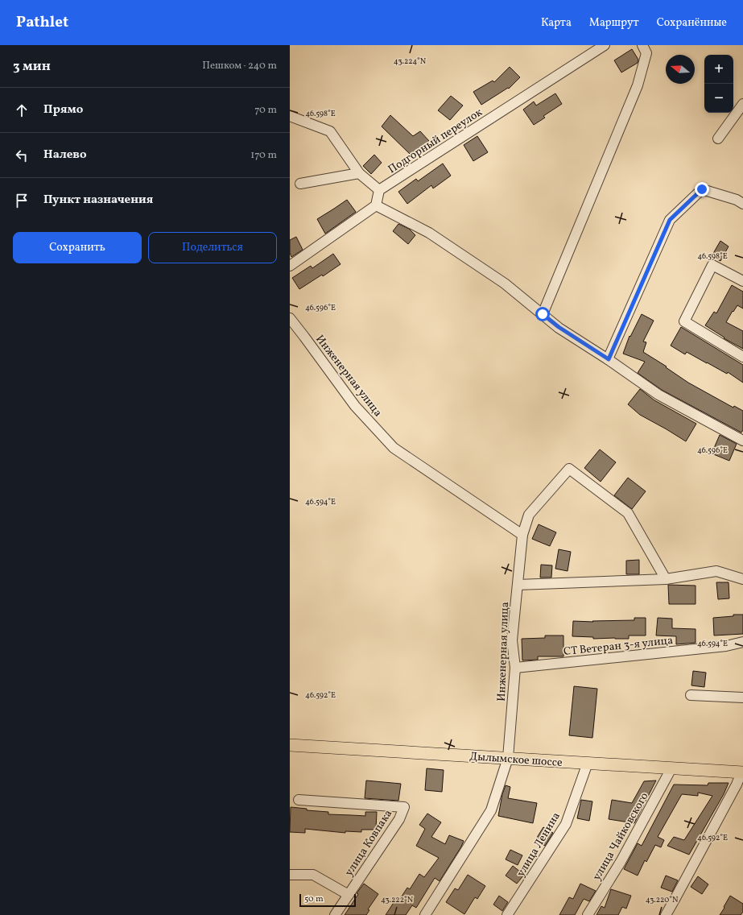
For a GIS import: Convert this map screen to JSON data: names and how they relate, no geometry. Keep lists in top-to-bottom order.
{
  "streets": {
    "main road": ["Дылымское шоссе"],
    "street": [
      "Подгорный переулок",
      "Инженерная улица",
      "СТ Ветеран 3-я улица",
      "улица Чайковского",
      "улица Ковпака",
      "улица Ленина"
    ]
  },
  "crossings": [
    ["Инженерная улица", "СТ Ветеран 3-я улица"],
    ["Инженерная улица", "Дылымское шоссе"],
    ["Дылымское шоссе", "улица Чайковского"],
    ["Дылымское шоссе", "улица Ленина"]
  ],
  "scale_bar": "50 m",
  "north": "left",
  "page": {
    "header": "Pathlet",
    "nav": ["Карта", "Маршрут", "Сохранённые"],
    "heading": ["3 мин", "Пешком · 240 m"],
    "map_buttons": ["+", "−"],
    "list": [
      ["Прямо", "70 m"],
      ["Налево", "170 m"],
      "Пункт назначения"
    ],
    "buttons": ["Сохранить", "Поделиться"],
    "scale": "50 m"
  },
  "coordinates": [
    "43.224°N",
    "46.598°E",
    "46.596°E",
    "46.594°E",
    "46.592°E",
    "43.222°N",
    "43.220°N"
  ]
}
